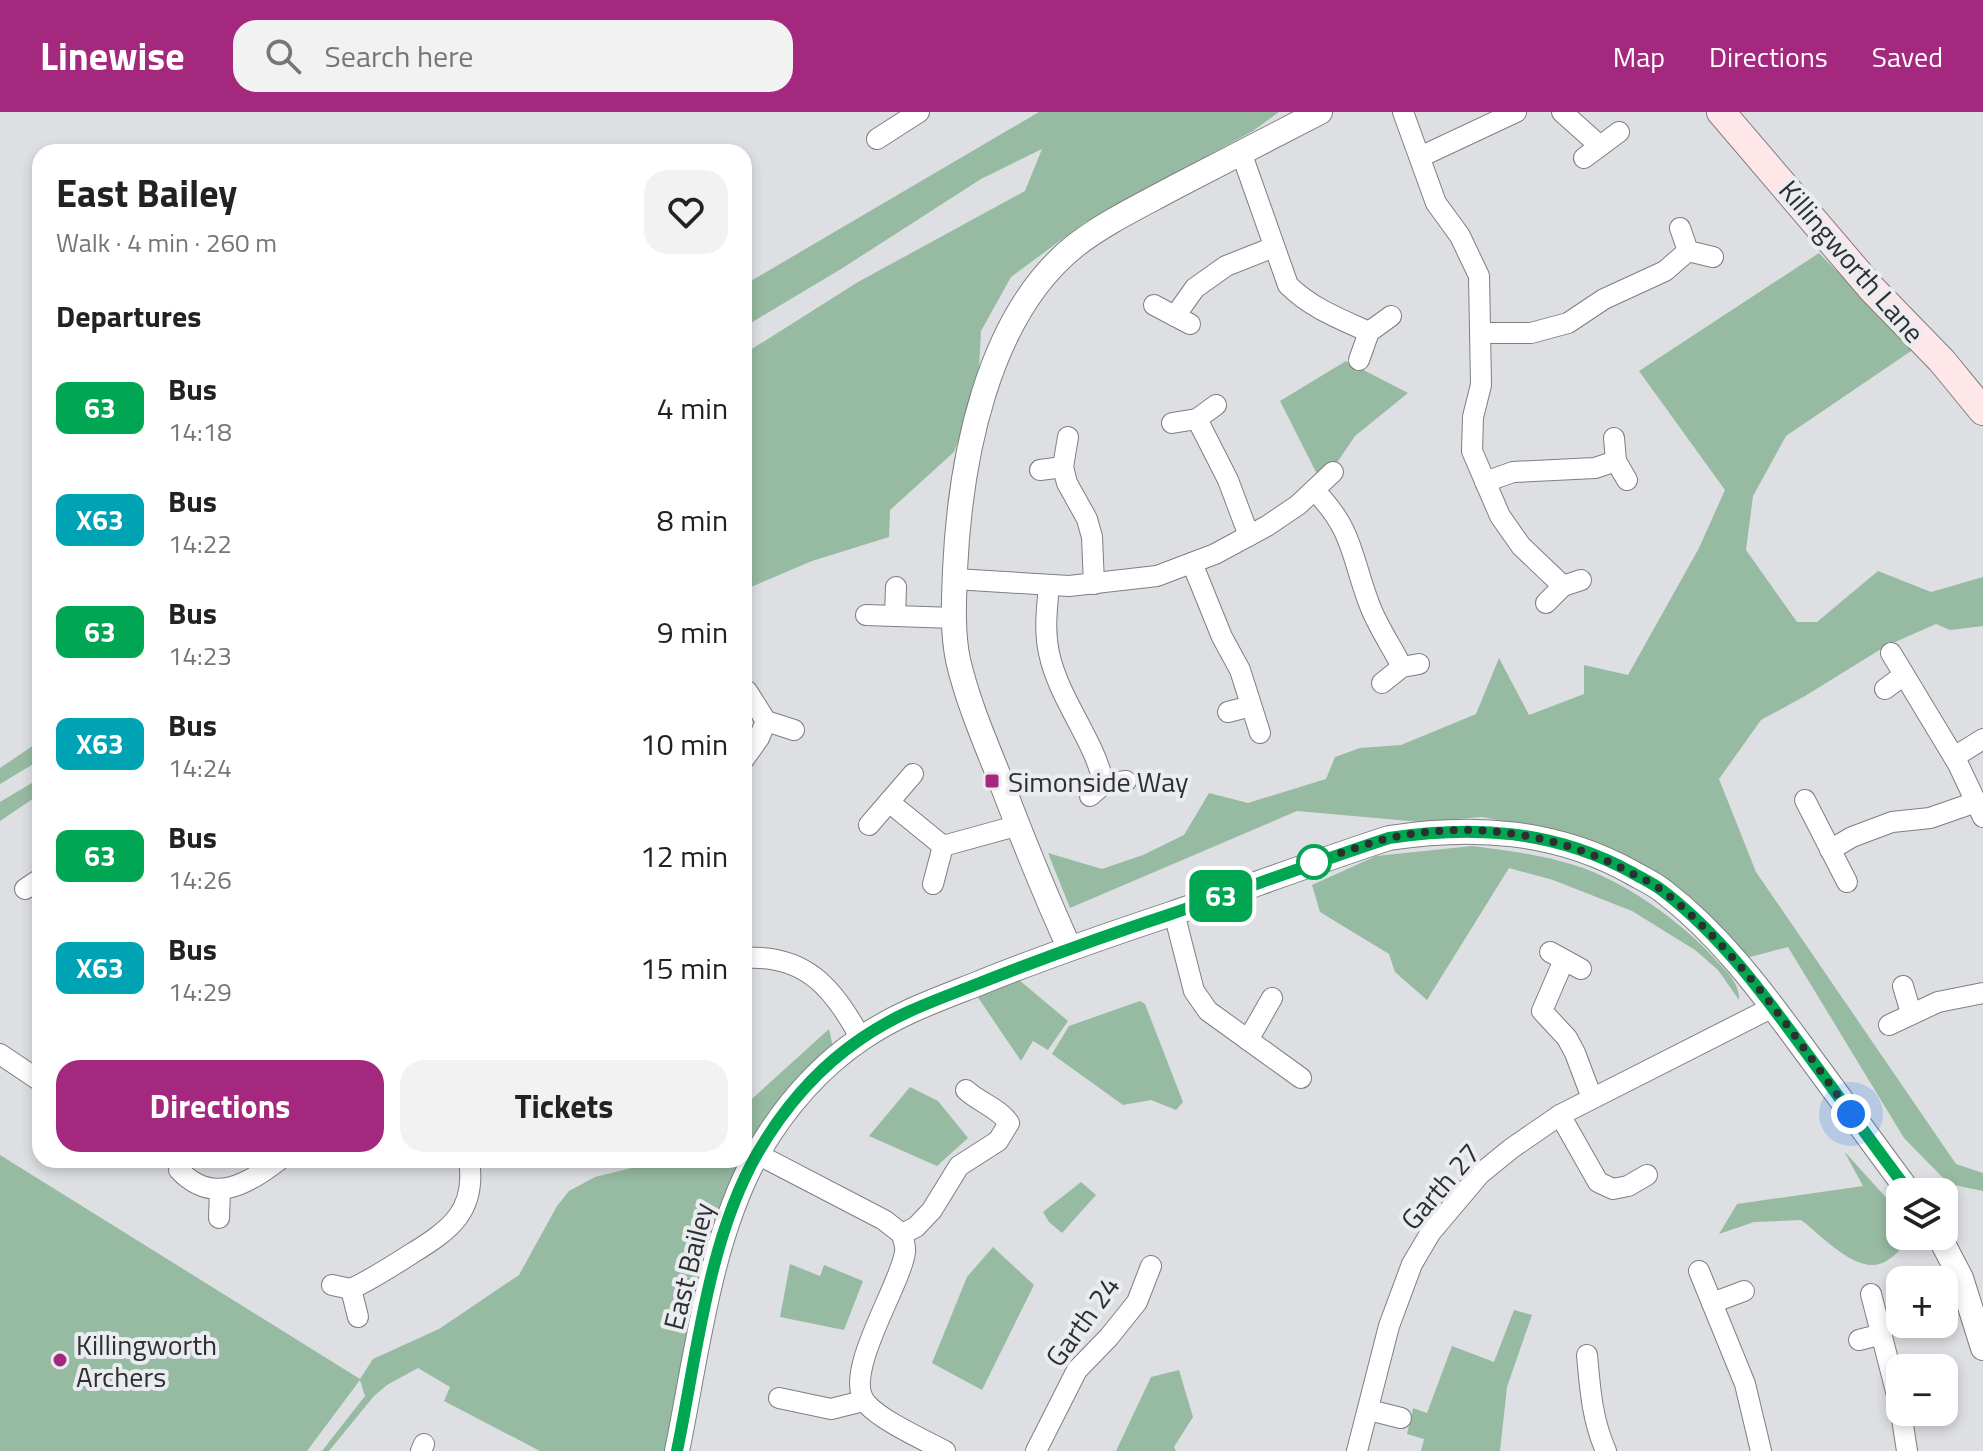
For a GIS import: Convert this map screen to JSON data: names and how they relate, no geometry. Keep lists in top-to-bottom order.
{
  "streets": {
    "main road": ["Killingworth Lane"],
    "street": ["Garth 27", "East Bailey", "Garth 24"]
  },
  "crossings": [
    ["Garth 27", "East Bailey"]
  ],
  "places": {
    "transit": ["Simonside Way"],
    "other": ["Killingworth Archers"]
  },
  "lines": ["bus line 63"],
  "page": {
    "header": "Linewise",
    "search": "Search here",
    "nav": ["Map", "Directions", "Saved"],
    "on_map": "63",
    "heading": [
      ["East Bailey", "Walk · 4 min · 260 m"],
      "Departures"
    ],
    "list": [
      {
        "mark": "63",
        "name": "Bus",
        "note": "14:18",
        "value": "4 min"
      },
      {
        "mark": "X63",
        "name": "Bus",
        "note": "14:22",
        "value": "8 min"
      },
      {
        "mark": "63",
        "name": "Bus",
        "note": "14:23",
        "value": "9 min"
      },
      {
        "mark": "X63",
        "name": "Bus",
        "note": "14:24",
        "value": "10 min"
      },
      {
        "mark": "63",
        "name": "Bus",
        "note": "14:26",
        "value": "12 min"
      },
      {
        "mark": "X63",
        "name": "Bus",
        "note": "14:29",
        "value": "15 min"
      }
    ],
    "buttons": ["Directions", "Tickets"],
    "map_buttons": ["+", "−"]
  }
}
